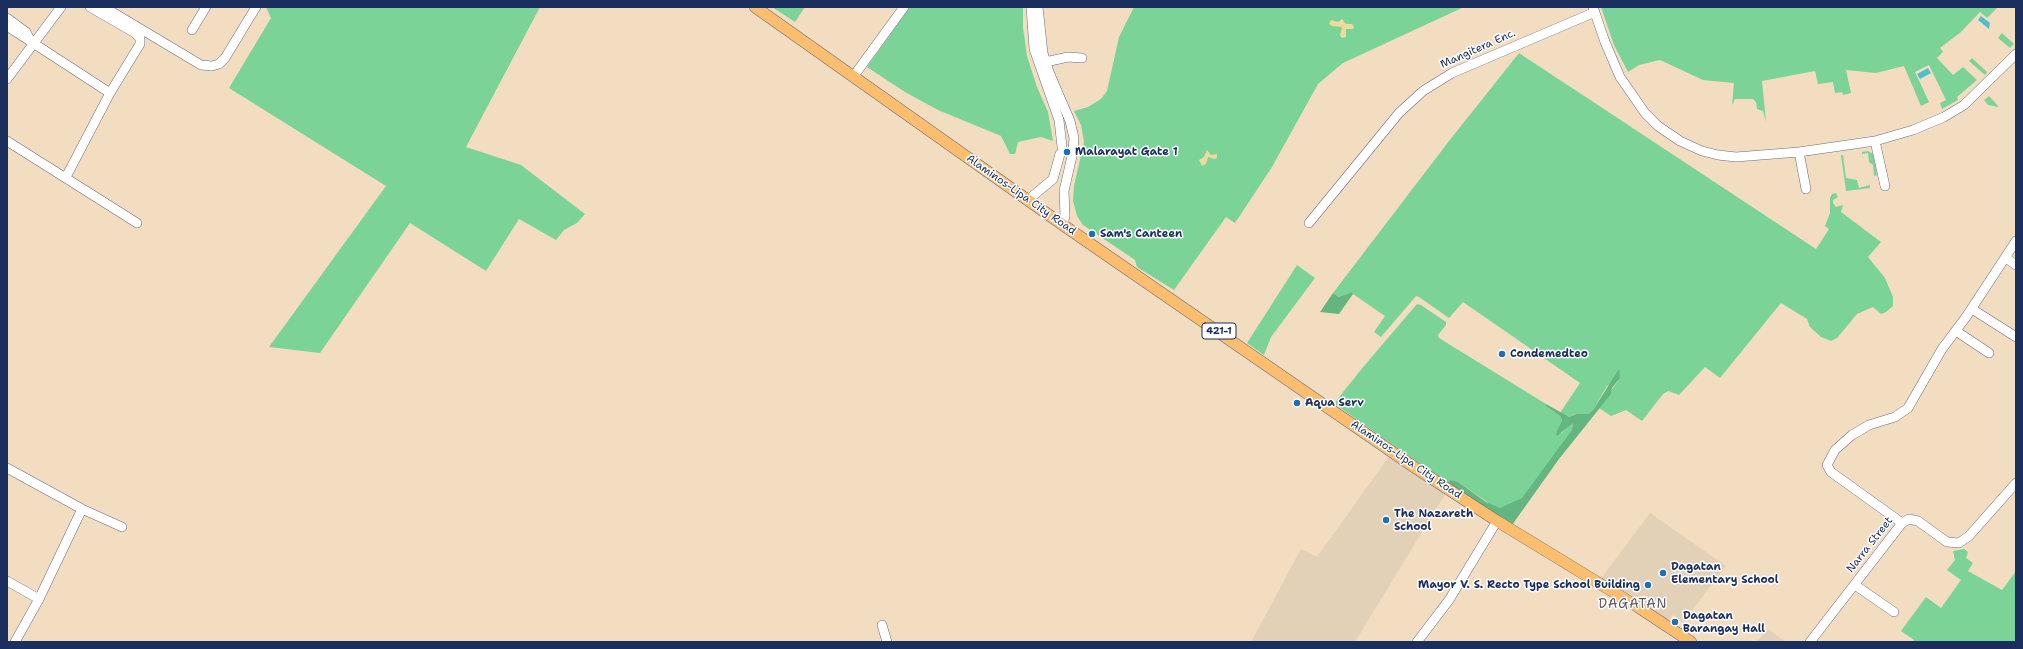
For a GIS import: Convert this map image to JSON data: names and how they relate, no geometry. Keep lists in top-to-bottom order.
{
  "streets": {
    "main road": ["Alaminos-Lipa City Road", "421-1"],
    "street": ["Mangitera Enc.", "Narra Street"]
  },
  "districts": ["DAGATAN"],
  "places": [
    "Malarayat Gate 1",
    "Sam's Canteen",
    "Condemedteo",
    "Aqua Serv",
    "The Nazareth School",
    "Dagatan Elementary School",
    "Mayor V. S. Recto Type School Building",
    "Dagatan Barangay Hall"
  ]
}
